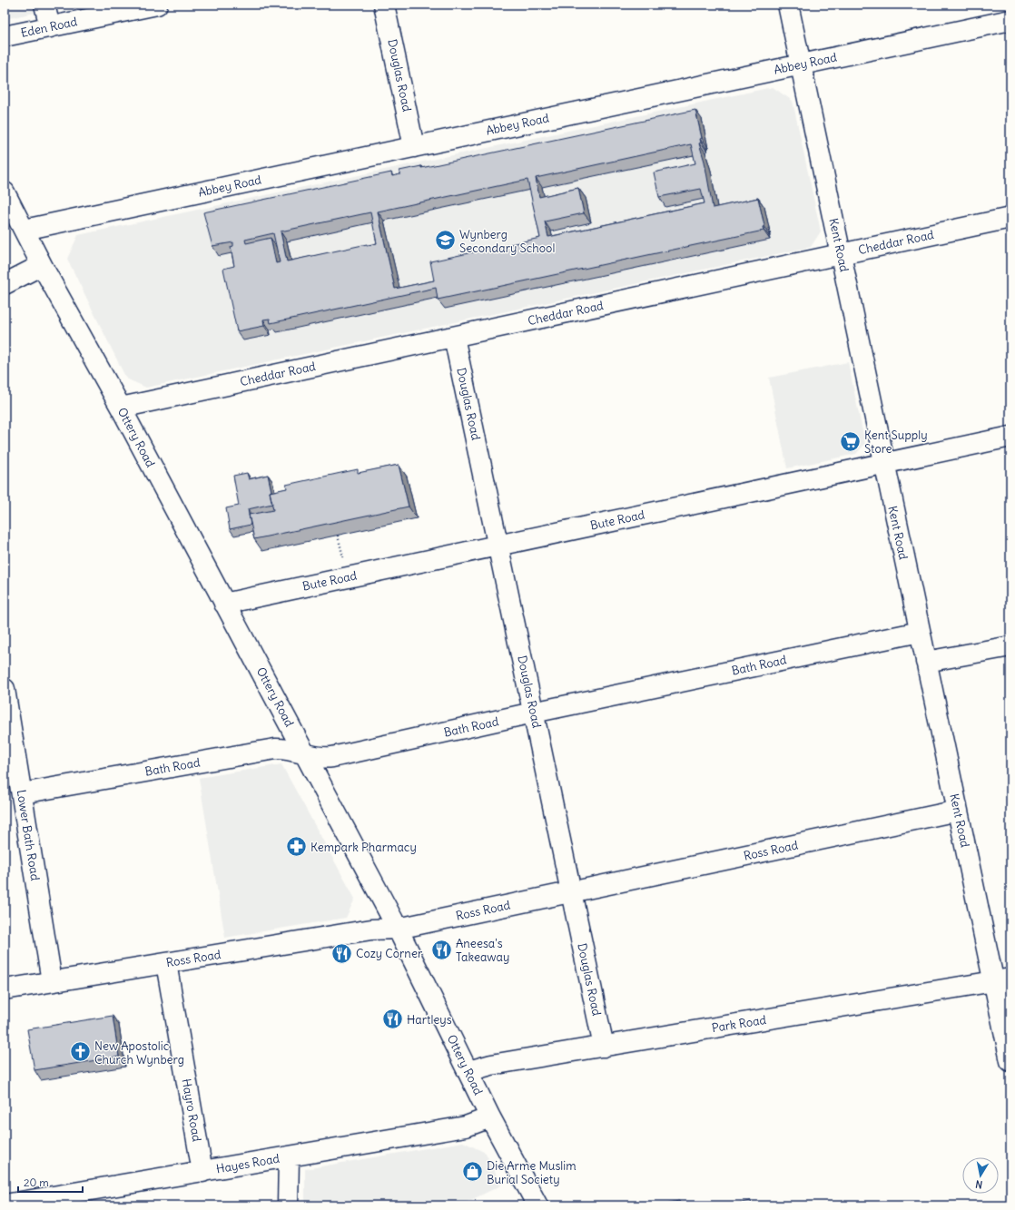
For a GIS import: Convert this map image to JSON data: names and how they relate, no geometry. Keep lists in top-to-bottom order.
{
  "streets": {
    "street": [
      "Eden Road",
      "Abbey Road",
      "Douglas Road",
      "Cheddar Road",
      "Kent Road",
      "Ottery Road",
      "Bute Road",
      "Bath Road",
      "Lower Bath Road",
      "Ross Road",
      "Park Road",
      "Hayro Road",
      "Hayes Road"
    ]
  },
  "crossings": [
    ["Abbey Road", "Douglas Road"],
    ["Abbey Road", "Kent Road"],
    ["Abbey Road", "Ottery Road"],
    ["Douglas Road", "Cheddar Road"],
    ["Douglas Road", "Bute Road"],
    ["Douglas Road", "Bath Road"],
    ["Douglas Road", "Ross Road"],
    ["Douglas Road", "Park Road"],
    ["Cheddar Road", "Kent Road"],
    ["Cheddar Road", "Ottery Road"],
    ["Kent Road", "Bute Road"],
    ["Kent Road", "Bath Road"],
    ["Kent Road", "Ross Road"],
    ["Kent Road", "Park Road"],
    ["Ottery Road", "Bute Road"],
    ["Ottery Road", "Bath Road"],
    ["Ottery Road", "Ross Road"],
    ["Ottery Road", "Park Road"],
    ["Ottery Road", "Hayes Road"],
    ["Bath Road", "Lower Bath Road"],
    ["Lower Bath Road", "Ross Road"],
    ["Ross Road", "Hayro Road"],
    ["Hayro Road", "Hayes Road"]
  ],
  "places": {
    "school or university": ["Wynberg Secondary School"],
    "supermarket": ["Kent Supply Store"],
    "pharmacy": ["Kempark Pharmacy"],
    "restaurant": ["Aneesa's Takeaway", "Cozy Corner", "Hartleys"],
    "church": ["New Apostolic Church Wynberg"],
    "shop": ["Die Arme Muslim Burial Society"]
  },
  "scale_bar": "20 m",
  "north": "bottom"
}
